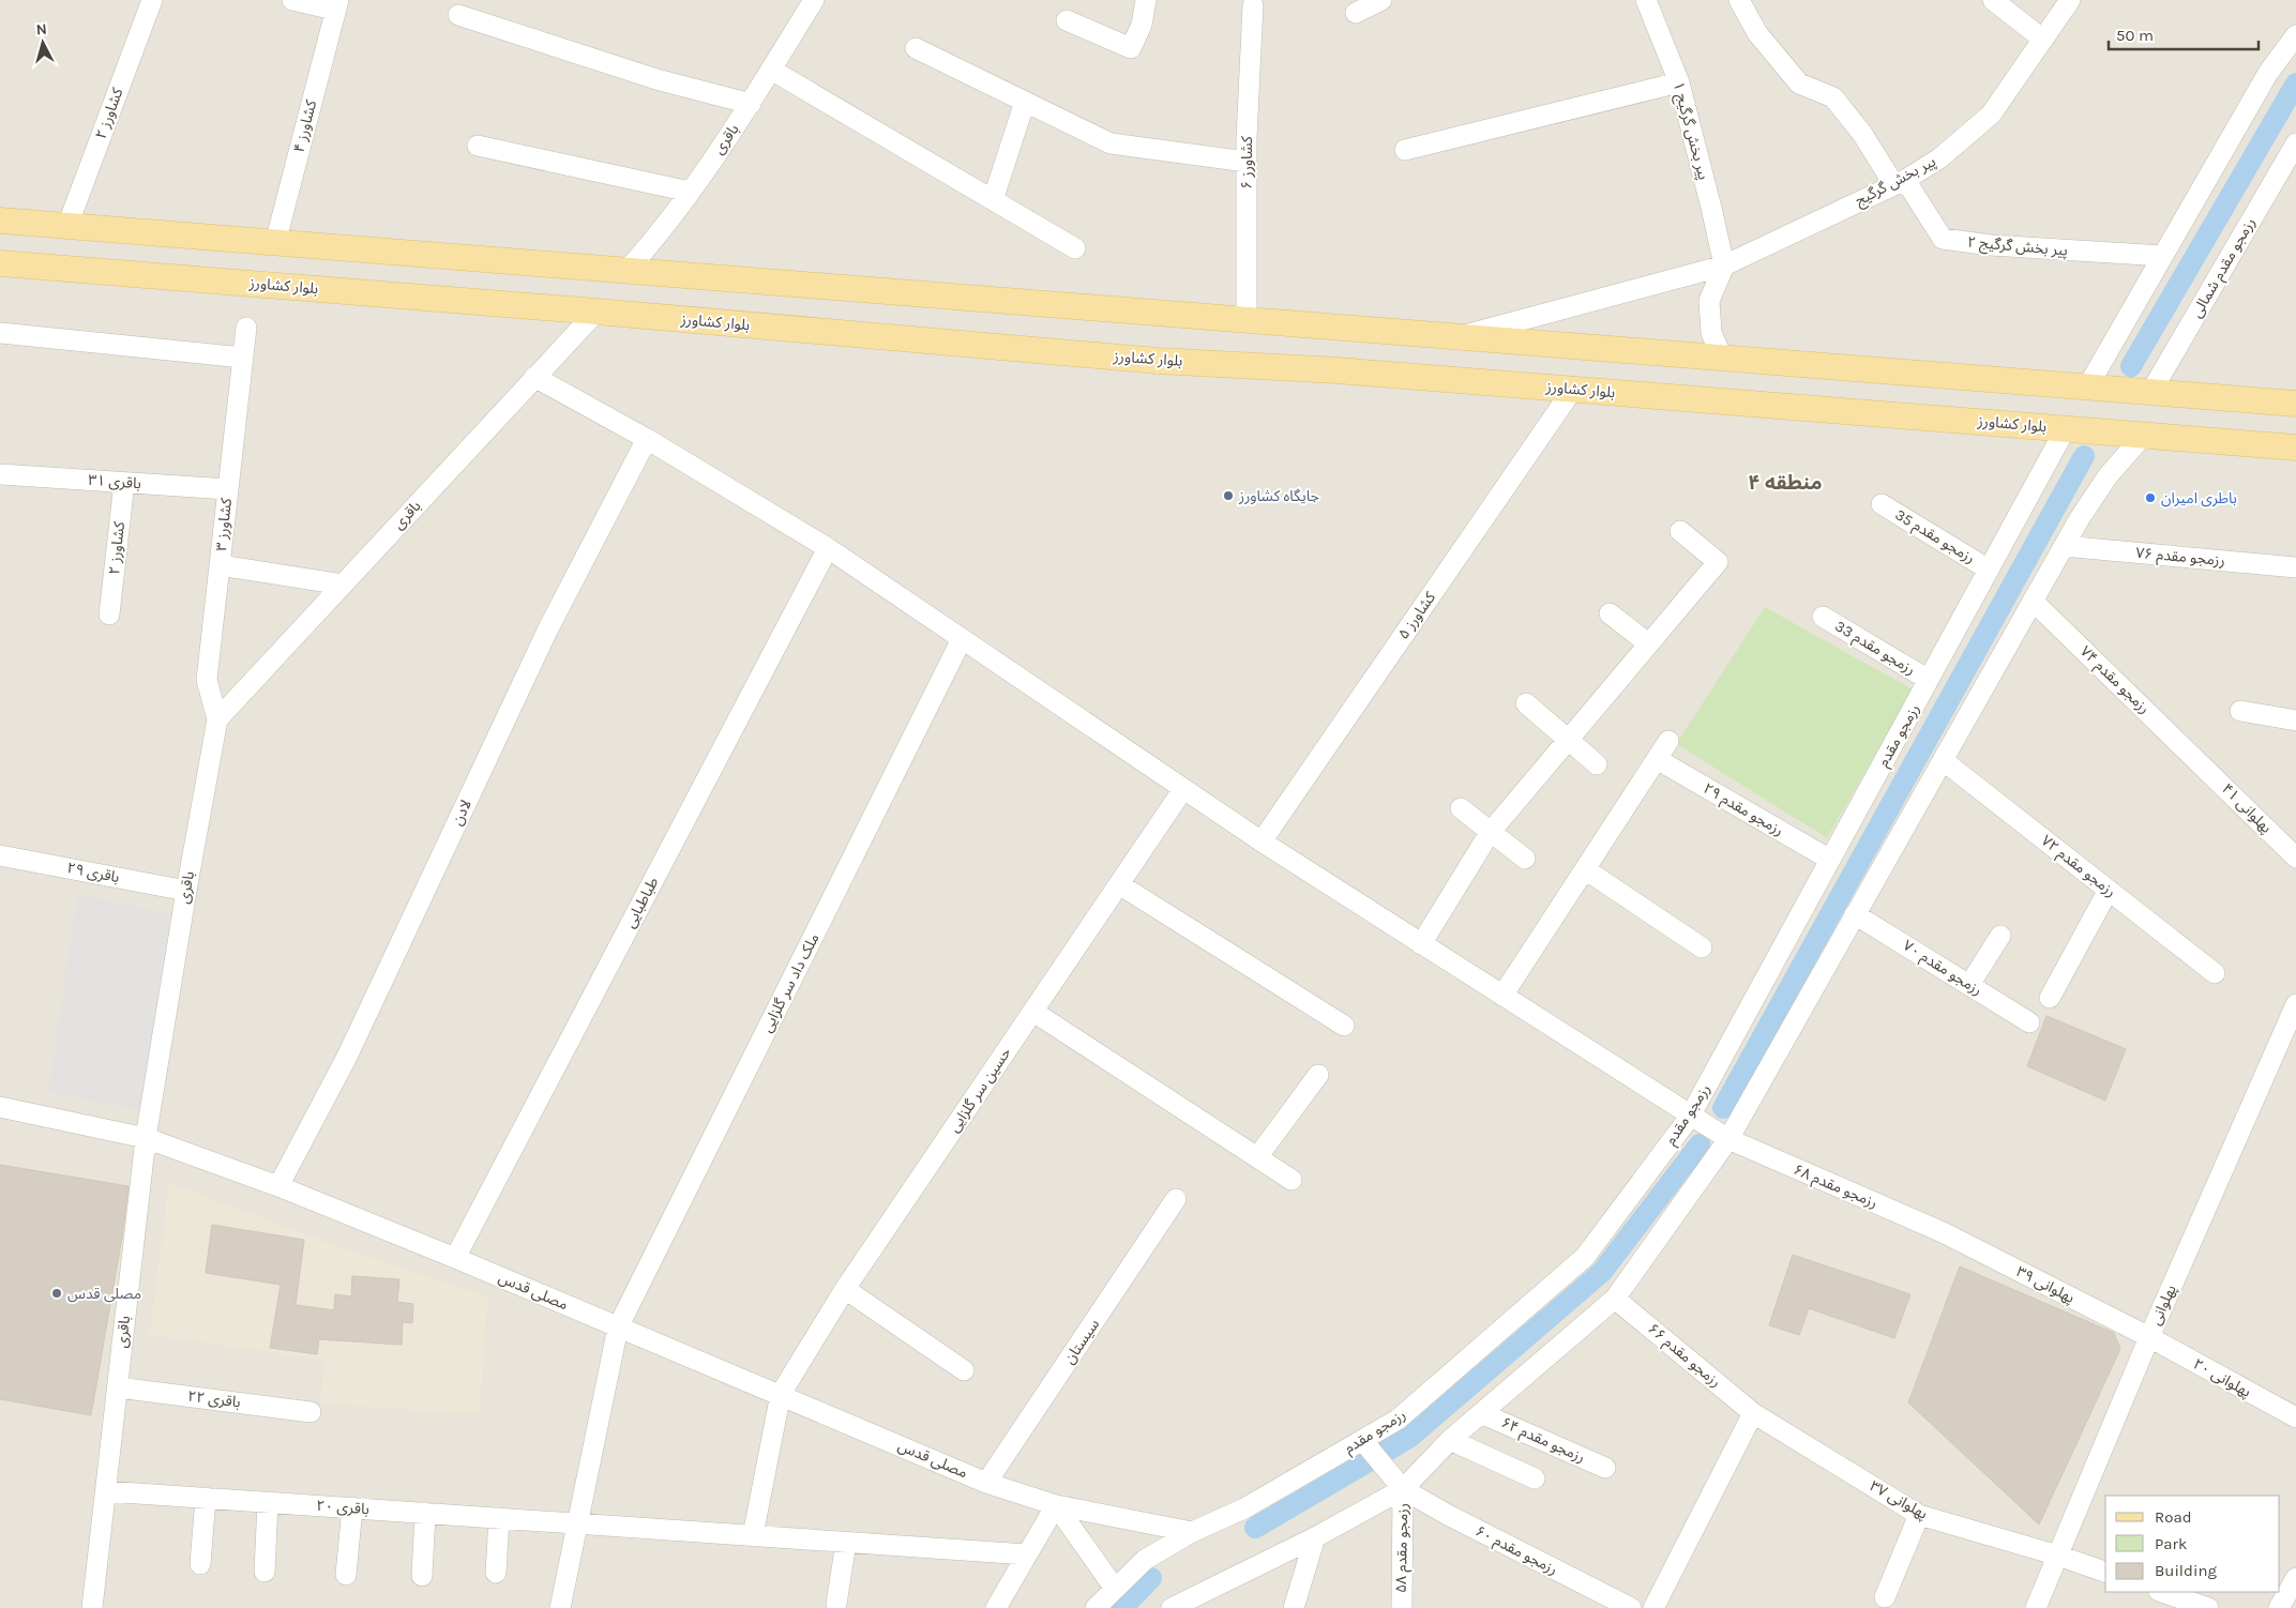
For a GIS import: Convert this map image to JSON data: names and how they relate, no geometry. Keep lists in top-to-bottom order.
{
  "streets": {
    "main road": ["بلوار کشاورز"],
    "street": [
      "کشاورز ۲",
      "کشاورز ۴",
      "پیر بخش گرگیج ۱",
      "باقری",
      "کشاورز ۶",
      "پیر بخش گرگیج",
      "پیر بخش گرگیج ۲",
      "رزمجو مقدم شمالی",
      "باقری ۳۱",
      "کشاورز ۳",
      "رزمجو مقدم 35",
      "رزمجو مقدم ۷۶",
      "کشاورز ۵",
      "رزمجو مقدم 33",
      "رزمجو مقدم ۷۴",
      "رزمجو مقدم",
      "پهلوانی ۴۱",
      "رزمجو مقدم ۲۹",
      "لادن",
      "رزمجو مقدم ۷۲",
      "باقری ۲۹",
      "طباطبایی",
      "رزمجو مقدم ۷۰",
      "ملک داد سر گلزایی",
      "حسین سر گلزایی",
      "رزمجو مقدم ۶۸",
      "پهلوانی ۳۹",
      "مصلی قدس",
      "پهلوانی",
      "سیستان",
      "رزمجو مقدم ۶۶",
      "پهلوانی ۲۰",
      "باقری ۲۲",
      "رزمجو مقدم ۶۴",
      "پهلوانی ۳۷",
      "باقری ۲۰",
      "رزمجو مقدم ۵۸",
      "رزمجو مقدم ۶۰"
    ]
  },
  "crossings": [
    ["کشاورز ۲", "باقری ۳۱"],
    ["پیر بخش گرگیج ۱", "پیر بخش گرگیج"],
    ["باقری", "بلوار کشاورز"],
    ["باقری", "کشاورز ۳"],
    ["باقری", "باقری ۲۹"],
    ["باقری", "رزمجو مقدم ۶۸"],
    ["باقری", "مصلی قدس"],
    ["باقری", "باقری ۲۲"],
    ["باقری", "باقری ۲۰"],
    ["پیر بخش گرگیج", "پیر بخش گرگیج ۲"],
    ["بلوار کشاورز", "کشاورز ۵"],
    ["بلوار کشاورز", "رزمجو مقدم"],
    ["باقری ۳۱", "کشاورز ۳"],
    ["رزمجو مقدم 35", "رزمجو مقدم"],
    ["کشاورز ۵", "رزمجو مقدم ۶۸"],
    ["رزمجو مقدم 33", "رزمجو مقدم"],
    ["رزمجو مقدم ۷۴", "پهلوانی ۴۱"],
    ["رزمجو مقدم", "رزمجو مقدم ۲۹"],
    ["رزمجو مقدم", "رزمجو مقدم ۶۸"],
    ["رزمجو مقدم", "مصلی قدس"],
    ["رزمجو مقدم", "رزمجو مقدم ۶۰"],
    ["لادن", "رزمجو مقدم ۶۸"],
    ["لادن", "مصلی قدس"],
    ["طباطبایی", "رزمجو مقدم ۶۸"],
    ["طباطبایی", "مصلی قدس"],
    ["ملک داد سر گلزایی", "رزمجو مقدم ۶۸"],
    ["ملک داد سر گلزایی", "مصلی قدس"],
    ["ملک داد سر گلزایی", "باقری ۲۰"],
    ["حسین سر گلزایی", "رزمجو مقدم ۶۸"],
    ["حسین سر گلزایی", "مصلی قدس"],
    ["رزمجو مقدم ۶۸", "پهلوانی ۳۹"],
    ["پهلوانی ۳۹", "پهلوانی"],
    ["پهلوانی ۳۹", "پهلوانی ۲۰"],
    ["مصلی قدس", "سیستان"],
    ["پهلوانی", "پهلوانی ۲۰"],
    ["پهلوانی", "پهلوانی ۳۷"],
    ["رزمجو مقدم ۶۶", "پهلوانی ۳۷"],
    ["رزمجو مقدم ۵۸", "رزمجو مقدم ۶۰"]
  ],
  "districts": ["منطقه ۴"],
  "places": ["جایگاه کشاورز", "باطری امیران", "مصلی قدس"],
  "legend": ["Road", "Park", "Building"],
  "scale_bar": "50 m",
  "north": "top"
}
